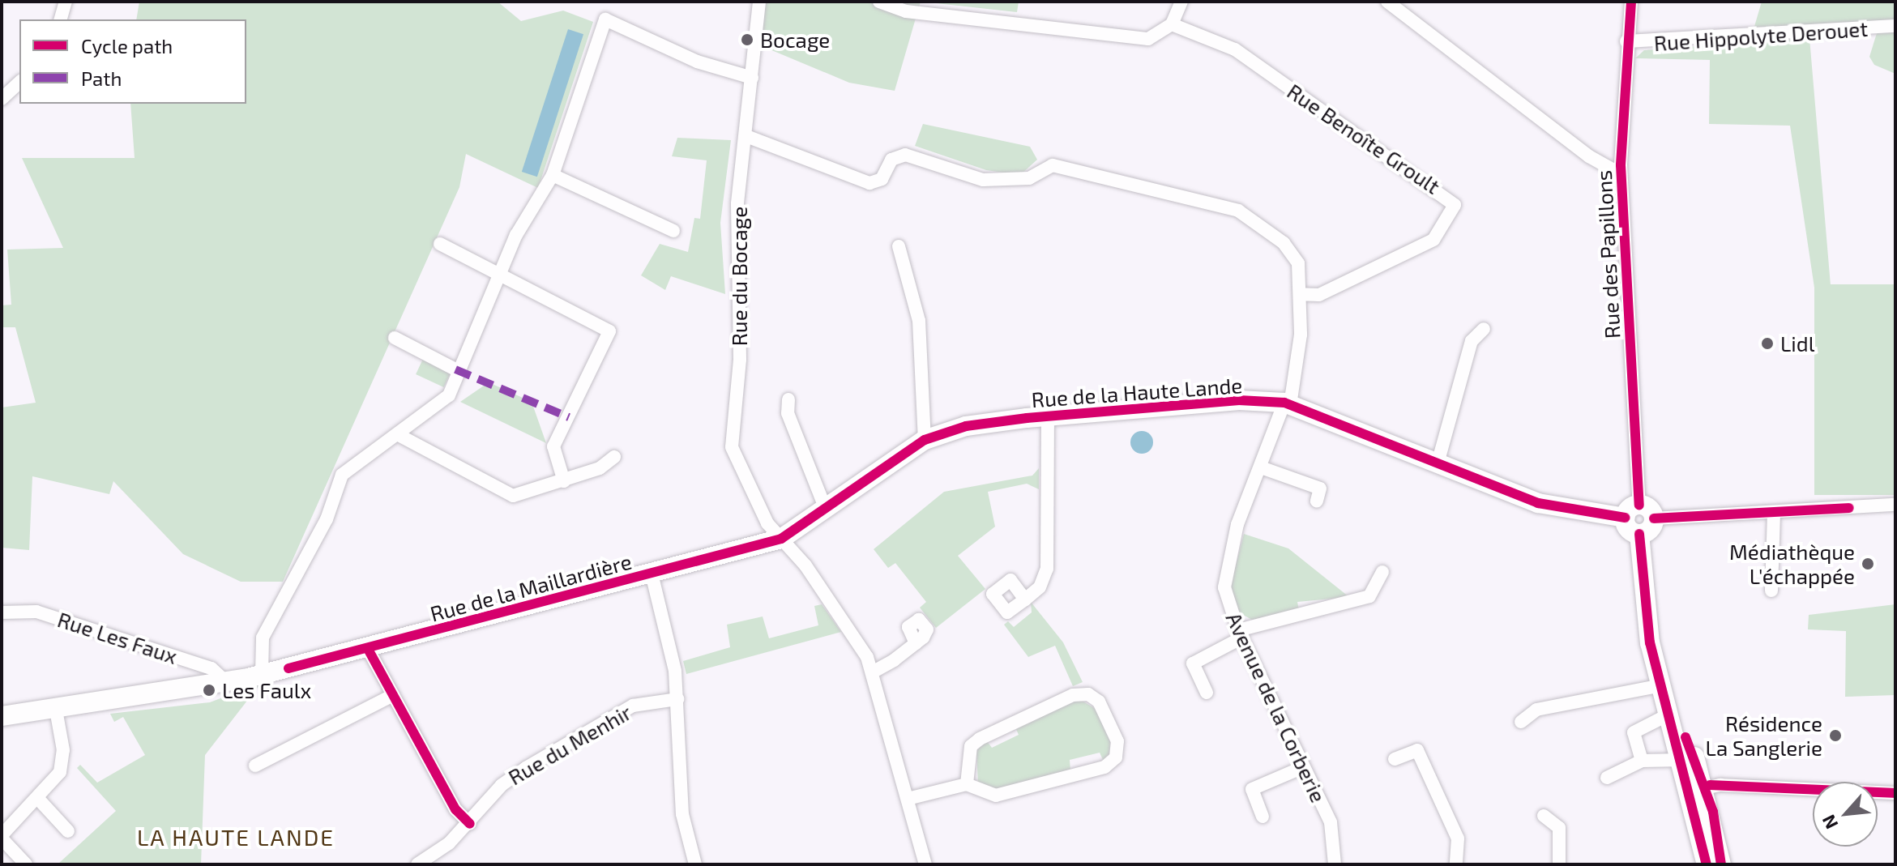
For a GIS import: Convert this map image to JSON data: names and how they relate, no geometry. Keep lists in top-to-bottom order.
{
  "streets": {
    "street": [
      "Rue Hippolyte Derouet",
      "Rue Benoîte Groult",
      "Rue des Papillons",
      "Rue du Bocage",
      "Rue de la Haute Lande",
      "Rue de la Maillardière",
      "Rue Les Faux",
      "Avenue de la Corberie",
      "Rue du Menhir"
    ]
  },
  "crossings": [
    ["Rue Hippolyte Derouet", "Rue des Papillons"],
    ["Rue Benoîte Groult", "Avenue de la Corberie"],
    ["Rue des Papillons", "Rue de la Haute Lande"],
    ["Rue du Bocage", "Rue de la Haute Lande"],
    ["Rue du Bocage", "Rue de la Maillardière"],
    ["Rue du Bocage", "Avenue de la Corberie"],
    ["Rue de la Haute Lande", "Rue de la Maillardière"],
    ["Rue de la Haute Lande", "Avenue de la Corberie"],
    ["Rue de la Maillardière", "Rue Les Faux"]
  ],
  "districts": ["LA HAUTE LANDE"],
  "places": [
    "Bocage",
    "Lidl",
    "Médiathèque L'échappée",
    "Les Faulx",
    "Résidence La Sanglerie"
  ],
  "legend": ["Cycle path", "Path"],
  "north": "bottom left"
}
